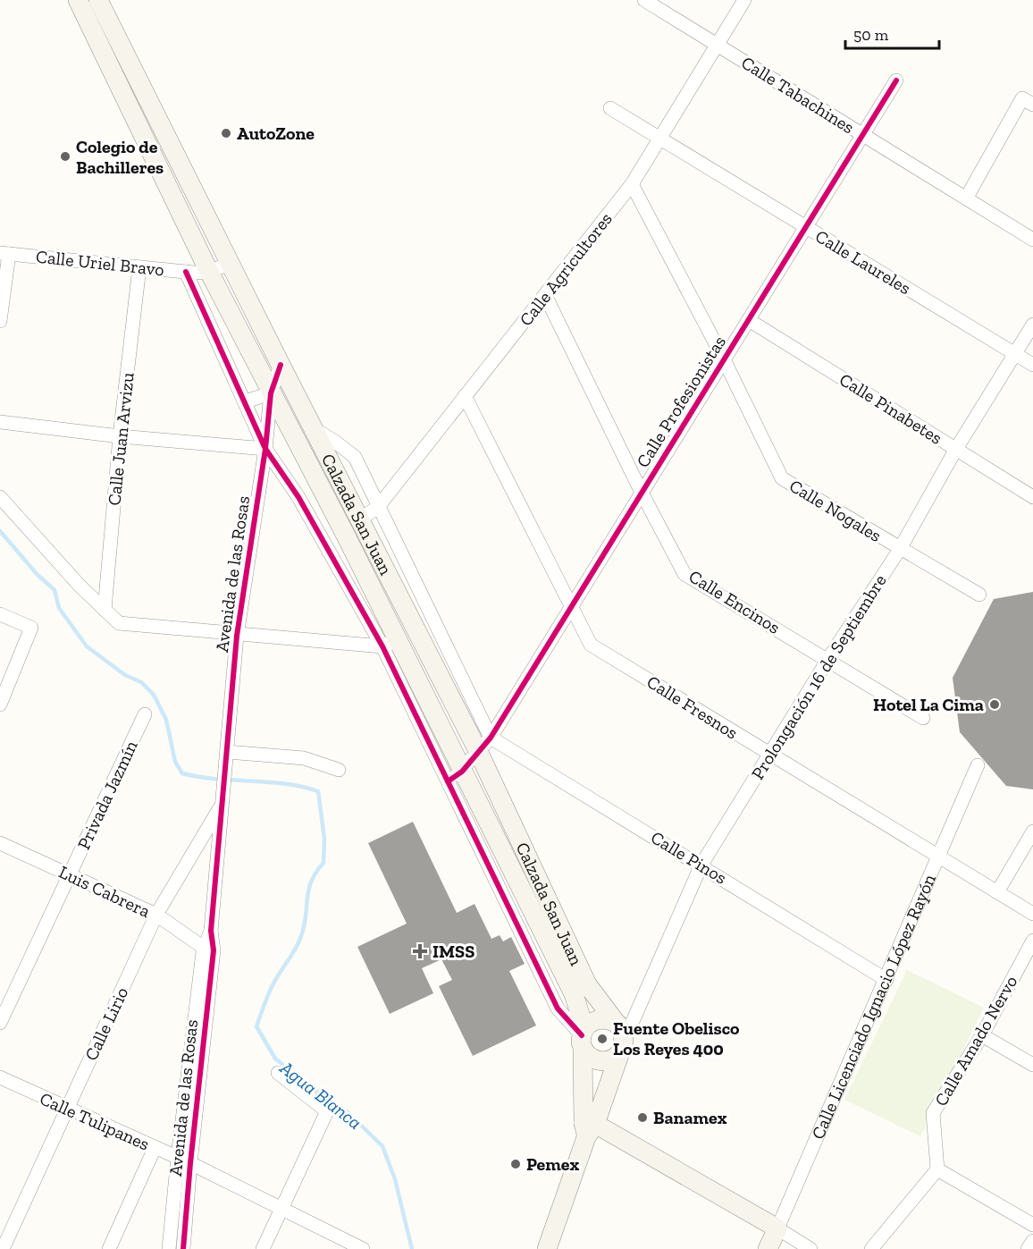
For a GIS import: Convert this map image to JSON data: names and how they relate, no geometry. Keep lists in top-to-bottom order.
{
  "streets": {
    "main road": ["Calzada San Juan", "Calle Licenciado Ignacio López Rayón"],
    "street": [
      "Calle Tabachines",
      "Calle Laureles",
      "Calle Uriel Bravo",
      "Calle Agricultores",
      "Calle Profesionistas",
      "Calle Pinabetes",
      "Calle Juan Arvizu",
      "Calle Nogales",
      "Avenida de las Rosas",
      "Calle Encinos",
      "Prolongación 16 de Septiembre",
      "Calle Fresnos",
      "Privada Jazmín",
      "Calle Pinos",
      "Luis Cabrera",
      "Calle Lirio",
      "Calle Amado Nervo",
      "Calle Tulipanes"
    ]
  },
  "crossings": [
    ["Calle Tabachines", "Calle Agricultores"],
    ["Calle Tabachines", "Calle Profesionistas"],
    ["Calle Laureles", "Calle Agricultores"],
    ["Calle Laureles", "Calle Profesionistas"],
    ["Calle Laureles", "Prolongación 16 de Septiembre"],
    ["Calle Uriel Bravo", "Calle Juan Arvizu"],
    ["Calle Uriel Bravo", "Calzada San Juan"],
    ["Calle Agricultores", "Calle Nogales"],
    ["Calle Agricultores", "Calzada San Juan"],
    ["Calle Agricultores", "Calle Encinos"],
    ["Calle Agricultores", "Calle Fresnos"],
    ["Calle Profesionistas", "Calle Pinabetes"],
    ["Calle Profesionistas", "Calle Nogales"],
    ["Calle Profesionistas", "Calzada San Juan"],
    ["Calle Profesionistas", "Calle Encinos"],
    ["Calle Profesionistas", "Calle Fresnos"],
    ["Calle Profesionistas", "Calle Pinos"],
    ["Calle Pinabetes", "Prolongación 16 de Septiembre"],
    ["Calle Nogales", "Prolongación 16 de Septiembre"],
    ["Calzada San Juan", "Avenida de las Rosas"],
    ["Calzada San Juan", "Prolongación 16 de Septiembre"],
    ["Calzada San Juan", "Calle Pinos"],
    ["Avenida de las Rosas", "Luis Cabrera"],
    ["Avenida de las Rosas", "Calle Lirio"],
    ["Avenida de las Rosas", "Calle Tulipanes"],
    ["Calle Encinos", "Prolongación 16 de Septiembre"],
    ["Prolongación 16 de Septiembre", "Calle Fresnos"],
    ["Prolongación 16 de Septiembre", "Calle Pinos"],
    ["Calle Fresnos", "Calle Licenciado Ignacio López Rayón"],
    ["Privada Jazmín", "Luis Cabrera"],
    ["Calle Pinos", "Calle Licenciado Ignacio López Rayón"],
    ["Luis Cabrera", "Calle Lirio"],
    ["Calle Lirio", "Calle Tulipanes"]
  ],
  "water": ["Agua Blanca"],
  "places": {
    "other": [
      "AutoZone",
      "Colegio de Bachilleres",
      "Hotel La Cima",
      "Fuente Obelisco Los Reyes 400",
      "Banamex",
      "Pemex"
    ],
    "health": ["IMSS"]
  },
  "scale_bar": "50 m"
}
